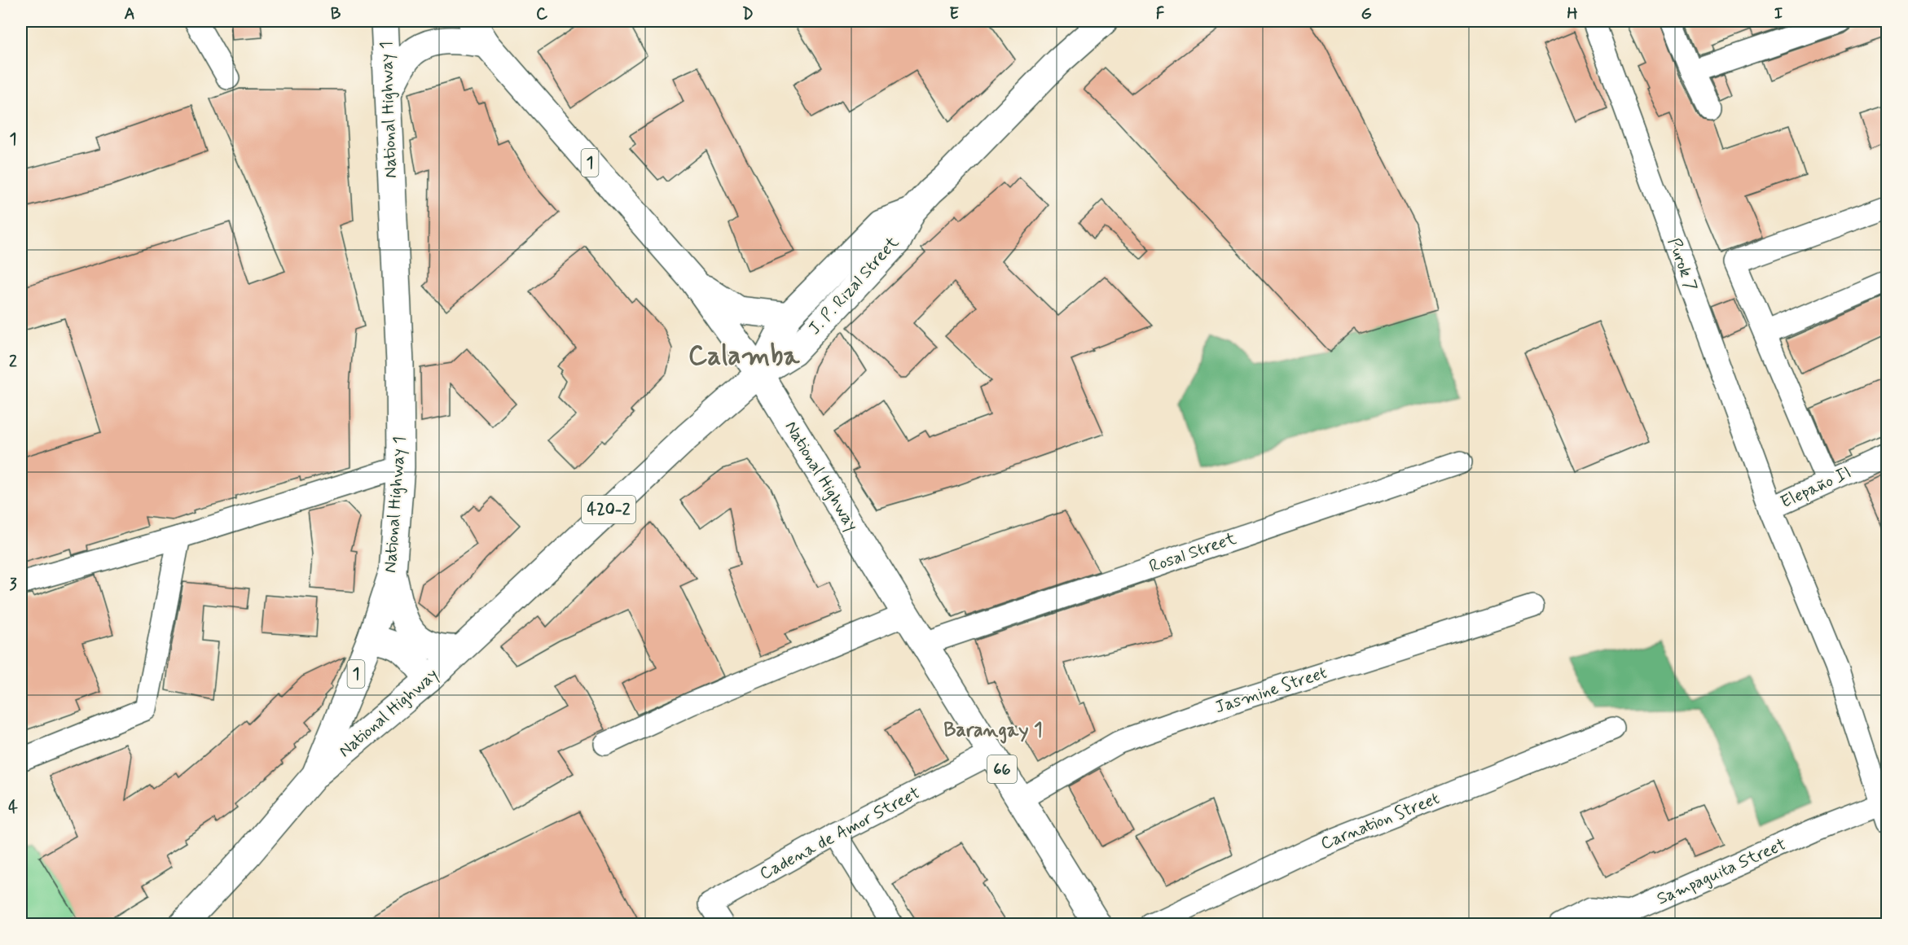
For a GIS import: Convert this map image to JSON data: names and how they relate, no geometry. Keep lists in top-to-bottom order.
{
  "streets": {
    "main road": [
      "National Highway 1",
      "1",
      "J. P. Rizal Street",
      "National Highway",
      "420-2",
      "66"
    ],
    "street": [
      "Purok 7",
      "Elepaño II",
      "Rosal Street",
      "Jasmine Street",
      "Carnation Street",
      "Cadena de Amor Street",
      "Sampaguita Street"
    ]
  },
  "crossings": [
    ["National Highway 1", "1"],
    ["National Highway 1", "National Highway"],
    ["1", "J. P. Rizal Street"],
    ["1", "National Highway"],
    ["Purok 7", "Elepaño II"],
    ["Purok 7", "Sampaguita Street"],
    ["J. P. Rizal Street", "National Highway"],
    ["National Highway", "Rosal Street"],
    ["National Highway", "Jasmine Street"],
    ["National Highway", "Cadena de Amor Street"]
  ],
  "districts": ["Calamba", "Barangay 1"],
  "grid": {
    "columns": [
      "A",
      "B",
      "C",
      "D",
      "E",
      "F",
      "G",
      "H",
      "I"
    ],
    "rows": [
      "1",
      "2",
      "3",
      "4"
    ]
  }
}
